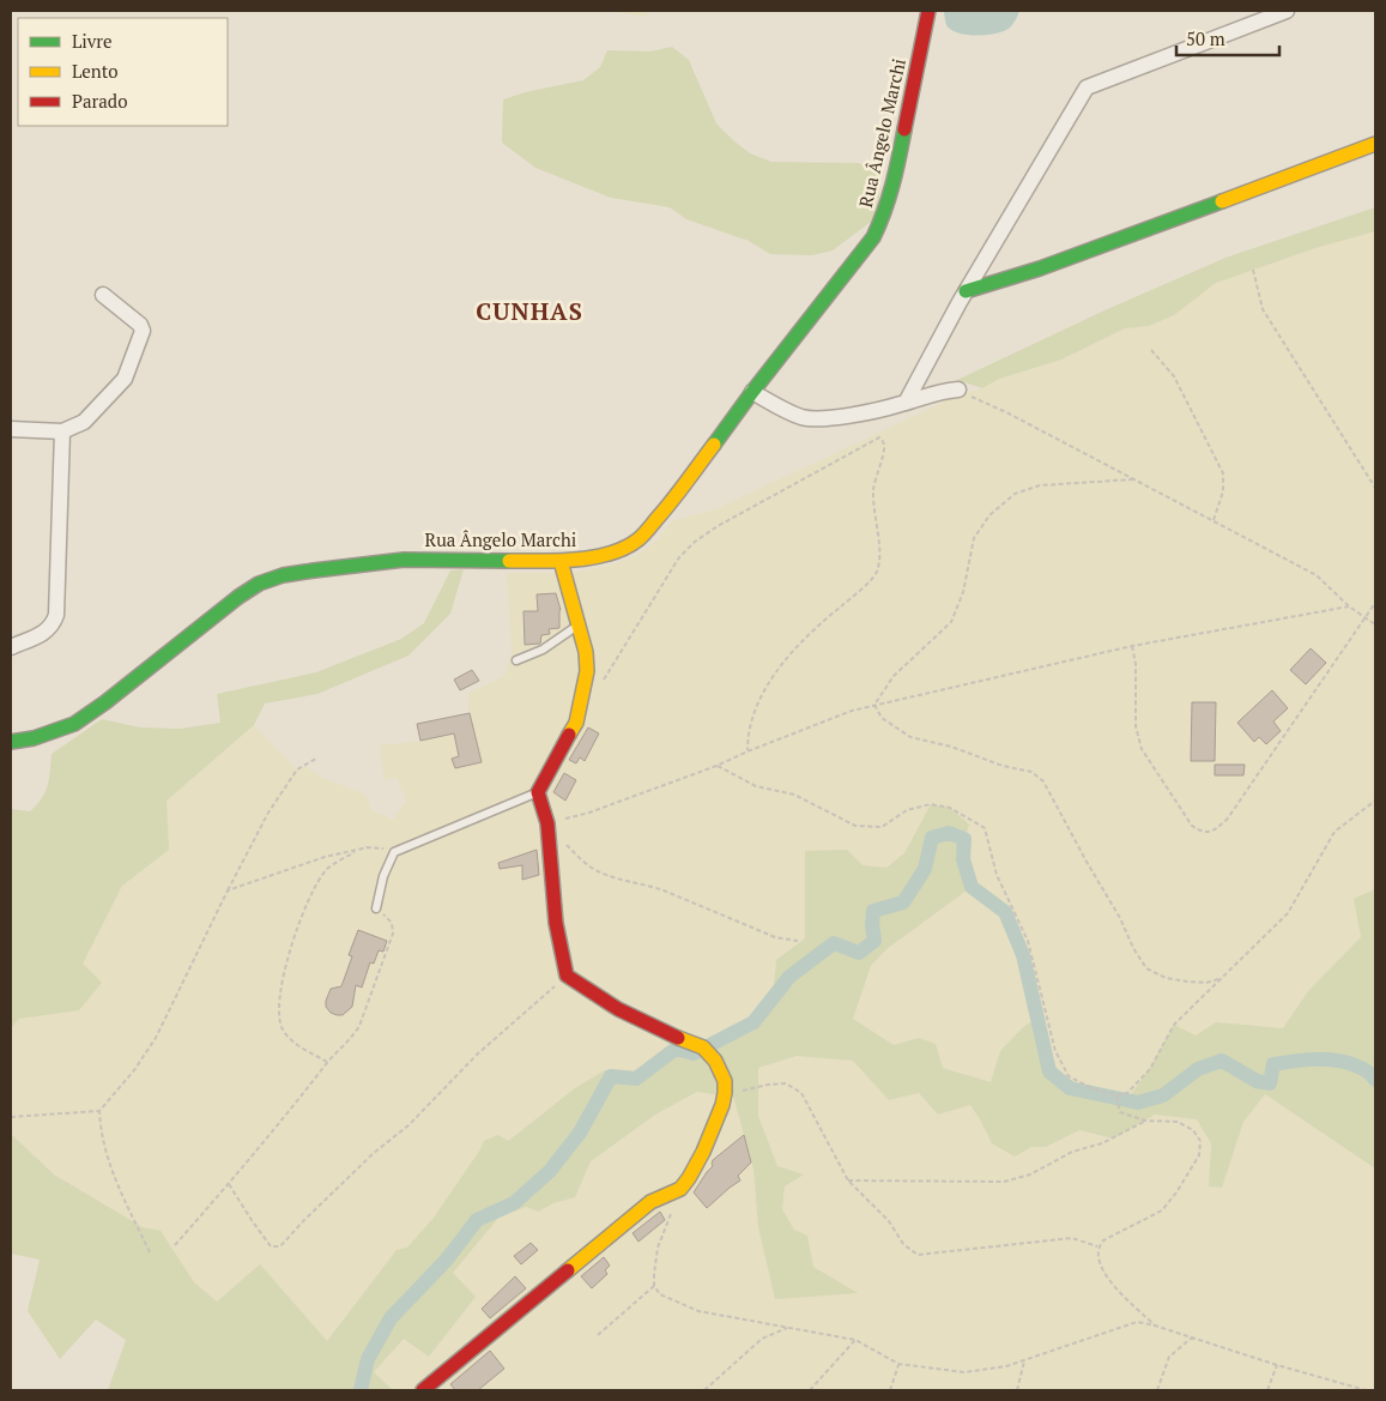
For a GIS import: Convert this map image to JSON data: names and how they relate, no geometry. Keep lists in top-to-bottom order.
{
  "streets": {
    "street": ["Rua Ângelo Marchi"]
  },
  "districts": ["CUNHAS"],
  "legend": ["Livre", "Lento", "Parado"],
  "scale_bar": "50 m"
}
